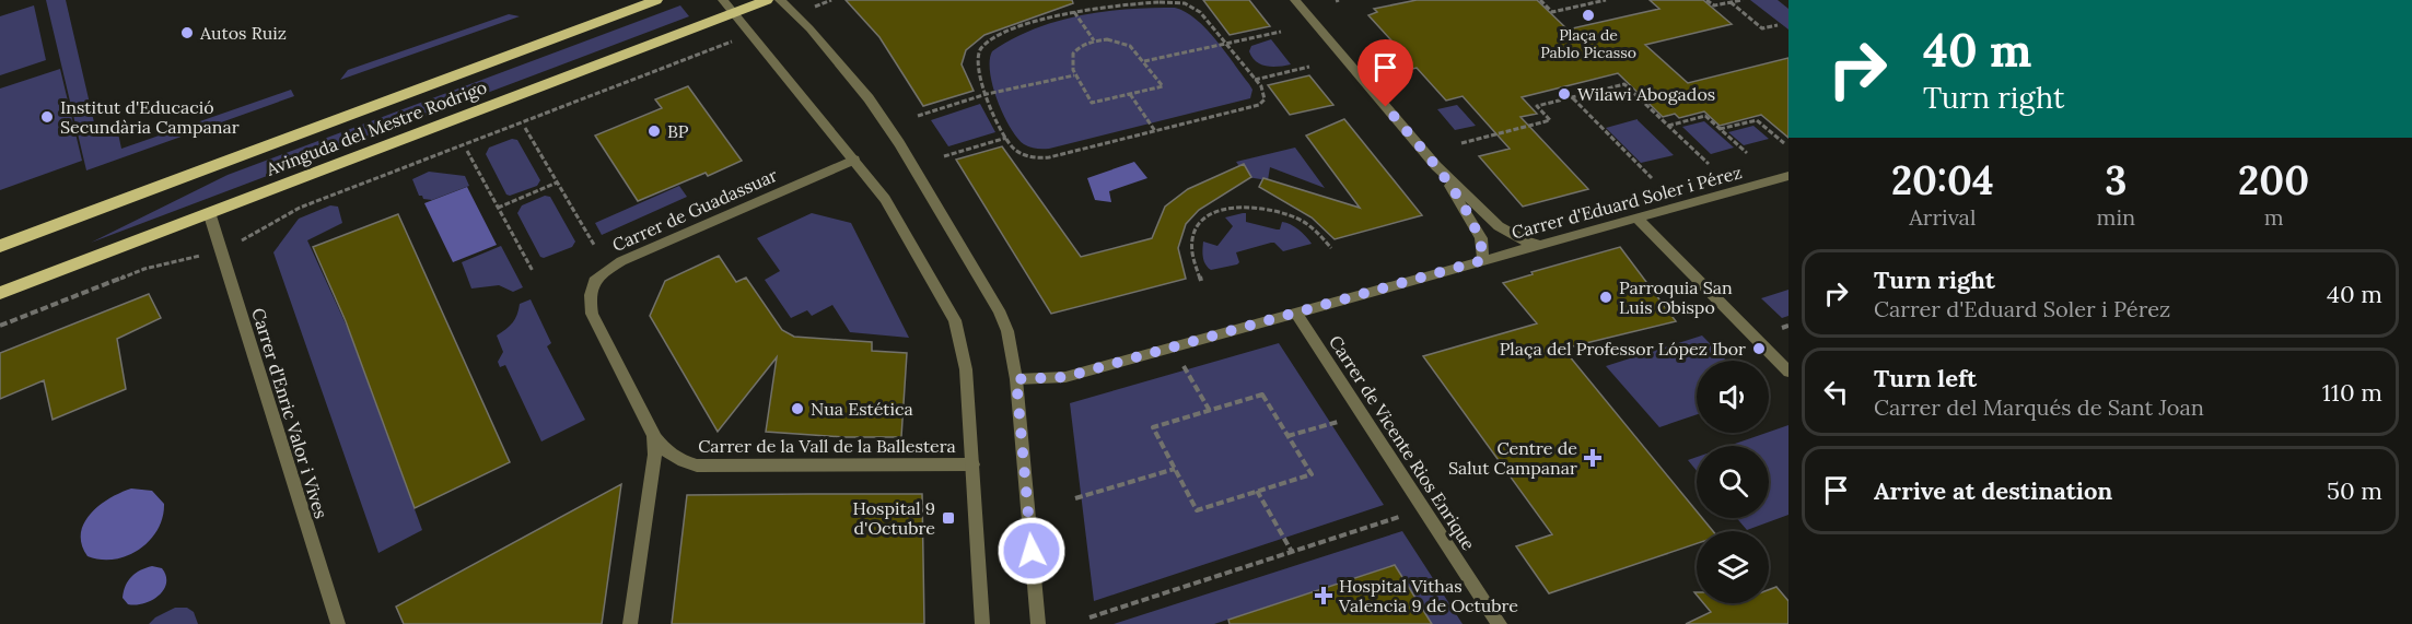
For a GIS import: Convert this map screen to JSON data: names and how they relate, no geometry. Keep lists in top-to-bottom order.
{
  "streets": {
    "main road": ["Avinguda del Mestre Rodrigo"],
    "street": [
      "Carrer d'Eduard Soler i Pérez",
      "Carrer de Guadassuar",
      "Carrer d'Enric Valor i Vives",
      "Carrer de Vicente Rios Enrique",
      "Carrer de la Vall de la Ballestera"
    ]
  },
  "crossings": [
    ["Avinguda del Mestre Rodrigo", "Carrer d'Enric Valor i Vives"],
    ["Avinguda del Mestre Rodrigo", "Carrer de la Vall de la Ballestera"],
    ["Carrer d'Eduard Soler i Pérez", "Carrer de Vicente Rios Enrique"],
    ["Carrer de Guadassuar", "Carrer de la Vall de la Ballestera"]
  ],
  "places": {
    "other": [
      "Plaça de Pablo Picasso",
      "Autos Ruiz",
      "Wilawi Abogados",
      "Institut d'Educació Secundària Campanar",
      "BP",
      "Parroquia San Luis Obispo",
      "Plaça del Professor López Ibor",
      "Nua Estética"
    ],
    "health": ["Centre de Salut Campanar", "Hospital Vithas Valencia 9 de Octubre"],
    "transit": ["Hospital 9 d'Octubre"]
  },
  "page": {
    "turn": ["40 m", "Turn right"],
    "eta": [
      "20:04",
      "Arrival",
      "3",
      "min",
      "200",
      "m"
    ],
    "list": [
      {
        "name": "Turn right",
        "note": "Carrer d'Eduard Soler i Pérez",
        "value": "40 m"
      },
      {
        "name": "Turn left",
        "note": "Carrer del Marqués de Sant Joan",
        "value": "110 m"
      },
      {
        "name": "Arrive at destination",
        "value": "50 m"
      }
    ]
  }
}
